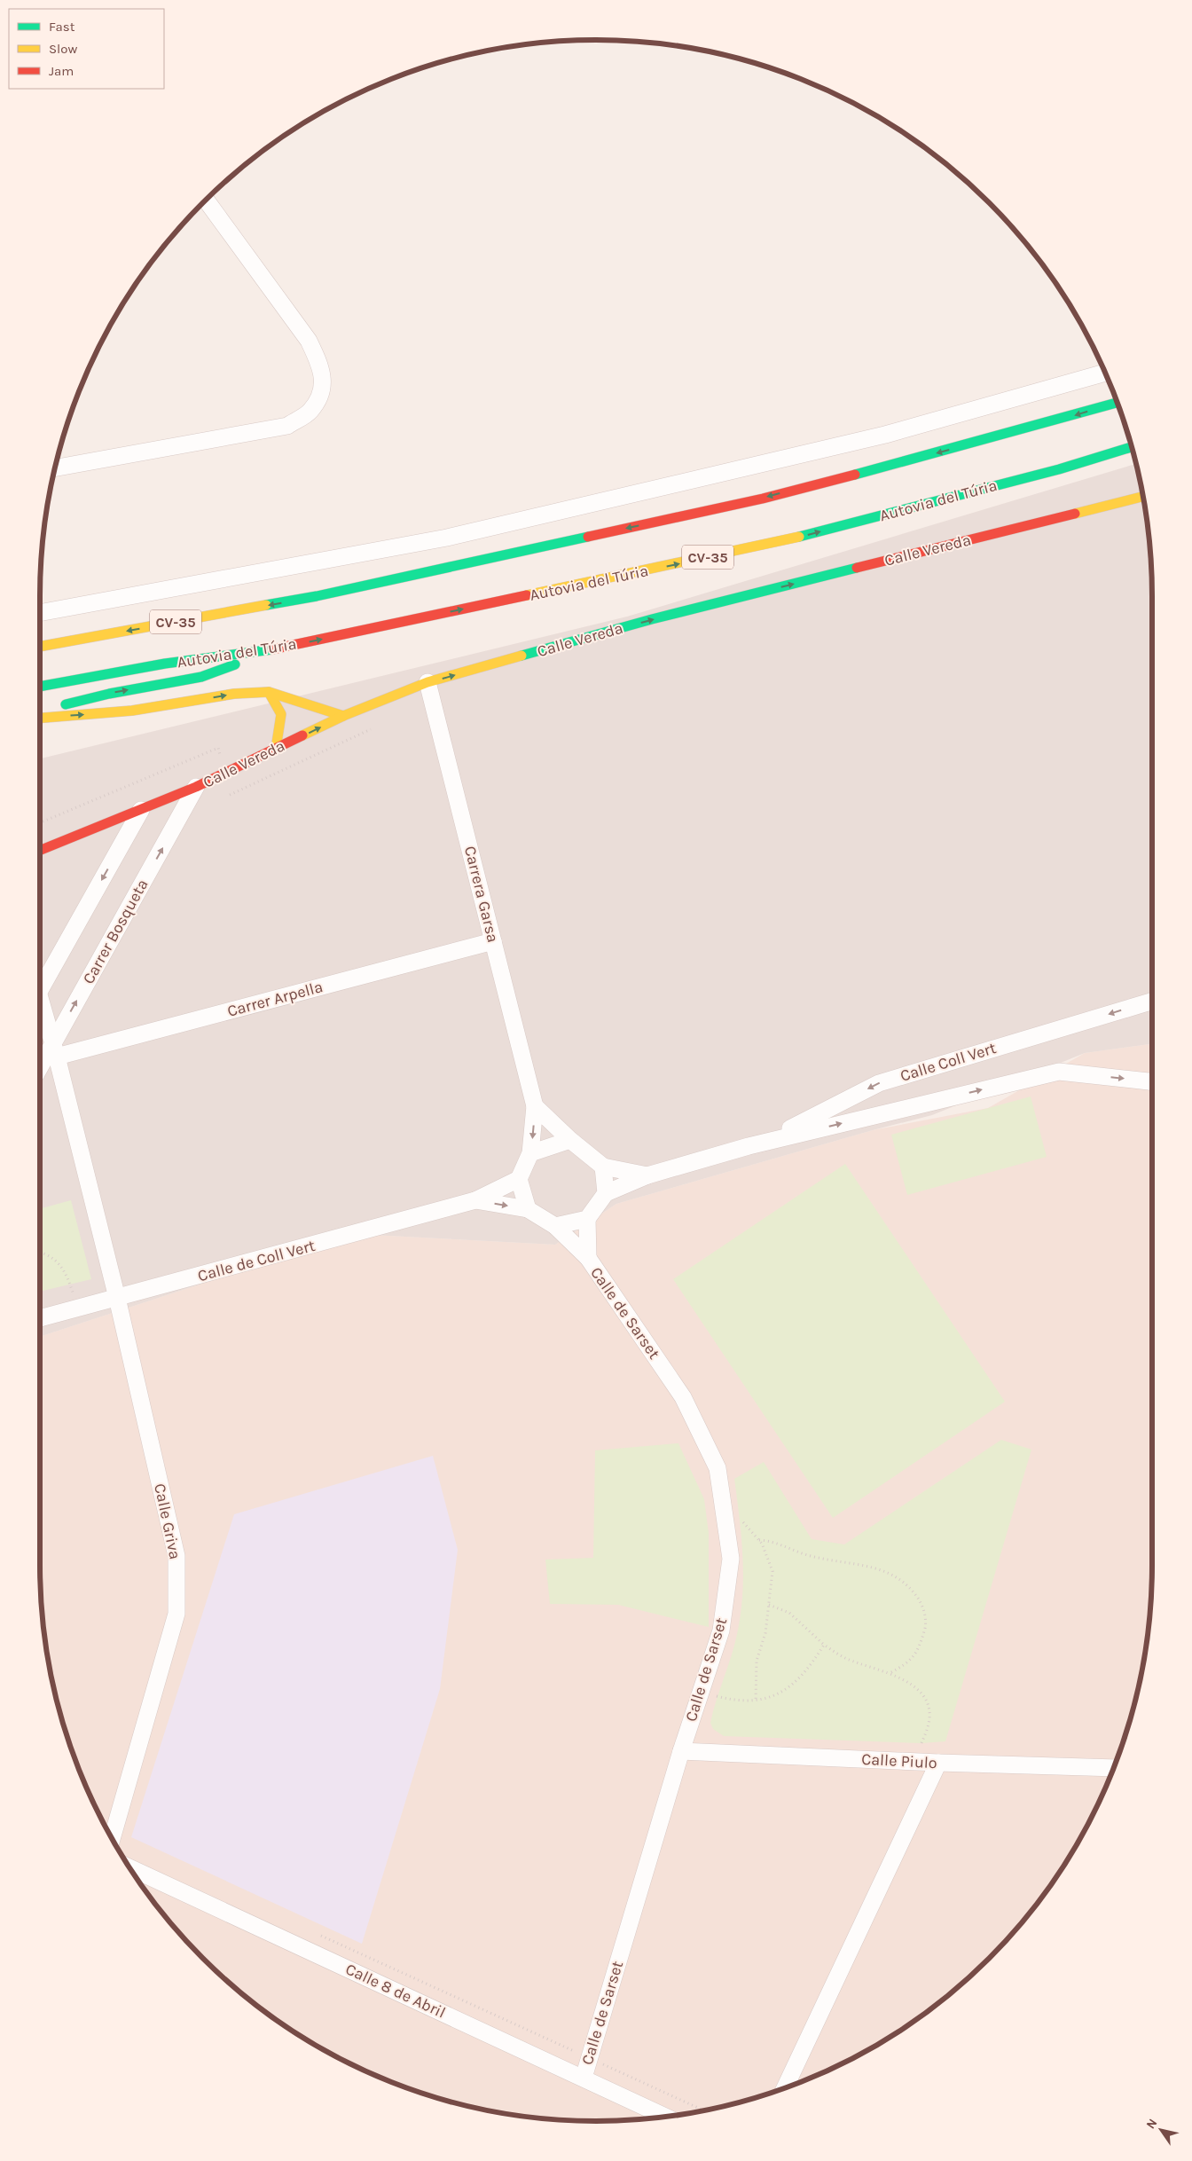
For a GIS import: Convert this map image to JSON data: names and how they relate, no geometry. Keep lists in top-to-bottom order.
{
  "streets": {
    "main road": ["Autovia del Túria", "Calle Vereda", "CV-35"],
    "street": [
      "Carrera Garsa",
      "Carrer Bosqueta",
      "Carrer Arpella",
      "Calle Coll Vert",
      "Calle de Coll Vert",
      "Calle de Sarset",
      "Calle Griva",
      "Calle Piulo",
      "Calle 8 de Abril"
    ]
  },
  "crossings": [
    ["Calle Vereda", "Carrera Garsa"],
    ["Calle Vereda", "Carrer Bosqueta"],
    ["Carrera Garsa", "Carrer Arpella"],
    ["Carrera Garsa", "Calle Coll Vert"],
    ["Carrera Garsa", "Calle de Coll Vert"],
    ["Carrera Garsa", "Calle de Sarset"],
    ["Carrer Bosqueta", "Carrer Arpella"],
    ["Carrer Bosqueta", "Calle Griva"],
    ["Carrer Arpella", "Calle Griva"],
    ["Calle Coll Vert", "Calle de Coll Vert"],
    ["Calle Coll Vert", "Calle de Sarset"],
    ["Calle de Coll Vert", "Calle de Sarset"],
    ["Calle de Coll Vert", "Calle Griva"],
    ["Calle de Sarset", "Calle Piulo"],
    ["Calle de Sarset", "Calle 8 de Abril"]
  ],
  "one_way": ["Calle Vereda"],
  "legend": ["Fast", "Slow", "Jam"],
  "north": "top left"
}
